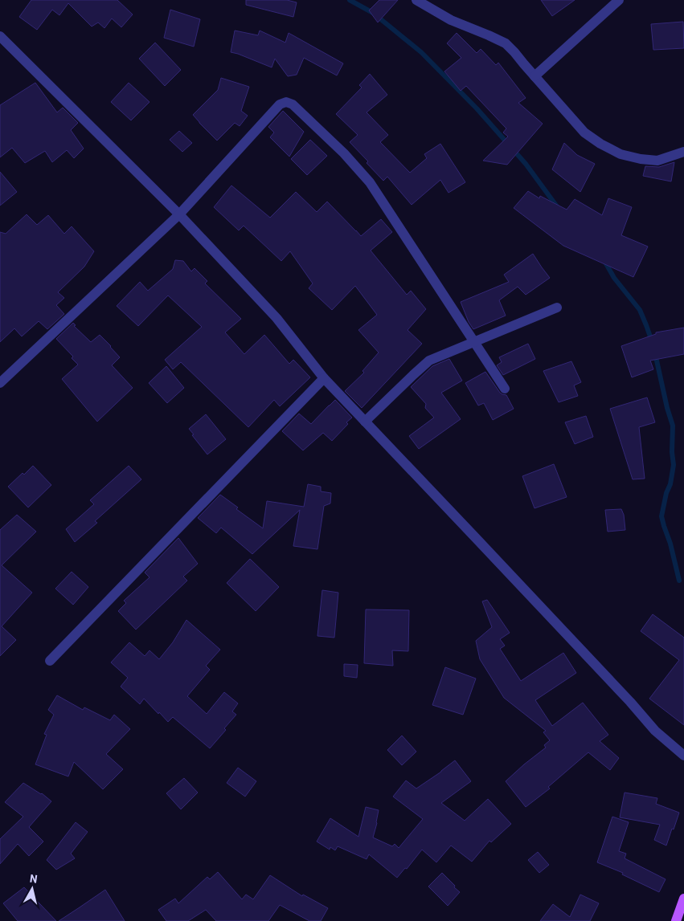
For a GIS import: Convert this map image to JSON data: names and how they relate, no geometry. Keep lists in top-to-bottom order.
{
  "north": "top"
}
